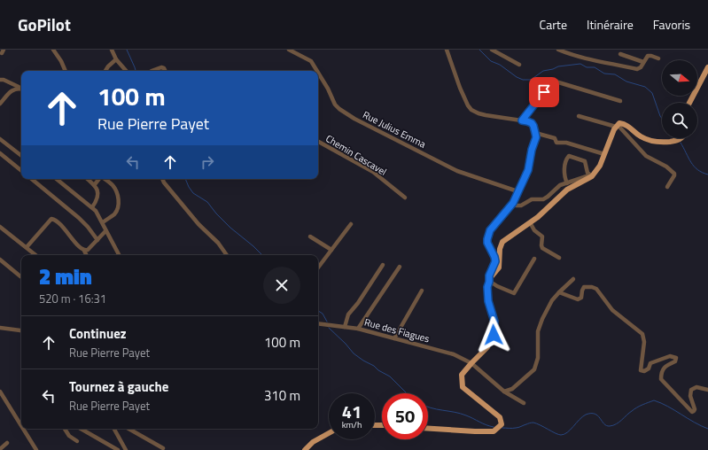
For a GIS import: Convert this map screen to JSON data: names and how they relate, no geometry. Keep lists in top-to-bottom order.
{
  "streets": {
    "street": ["Rue Julius Emma", "Chemin Cascavel", "Rue des Fiagues"]
  },
  "north": "right",
  "page": {
    "header": "GoPilot",
    "nav": ["Carte", "Itinéraire", "Favoris"],
    "turn": ["100 m", "Rue Pierre Payet"],
    "heading": ["2 min", "520 m · 16:31"],
    "list": [
      {
        "name": "Continuez",
        "note": "Rue Pierre Payet",
        "value": "100 m"
      },
      {
        "name": "Tournez à gauche",
        "note": "Rue Pierre Payet",
        "value": "310 m"
      }
    ],
    "speed": "41 km/h",
    "limit": "50"
  }
}
